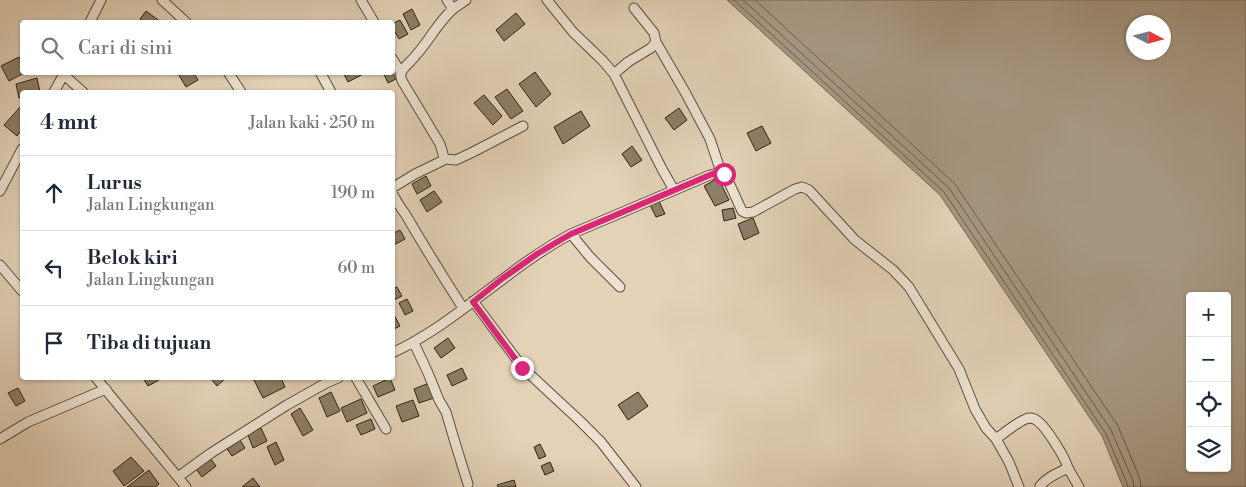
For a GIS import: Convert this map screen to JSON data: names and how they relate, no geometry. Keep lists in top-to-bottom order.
{
  "north": "right",
  "page": {
    "search": "Cari di sini",
    "heading": ["4 mnt", "Jalan kaki · 250 m"],
    "list": [
      ["Lurus", "Jalan Lingkungan", "190 m"],
      ["Belok kiri", "Jalan Lingkungan", "60 m"],
      "Tiba di tujuan"
    ],
    "map_buttons": ["+", "−"]
  }
}
